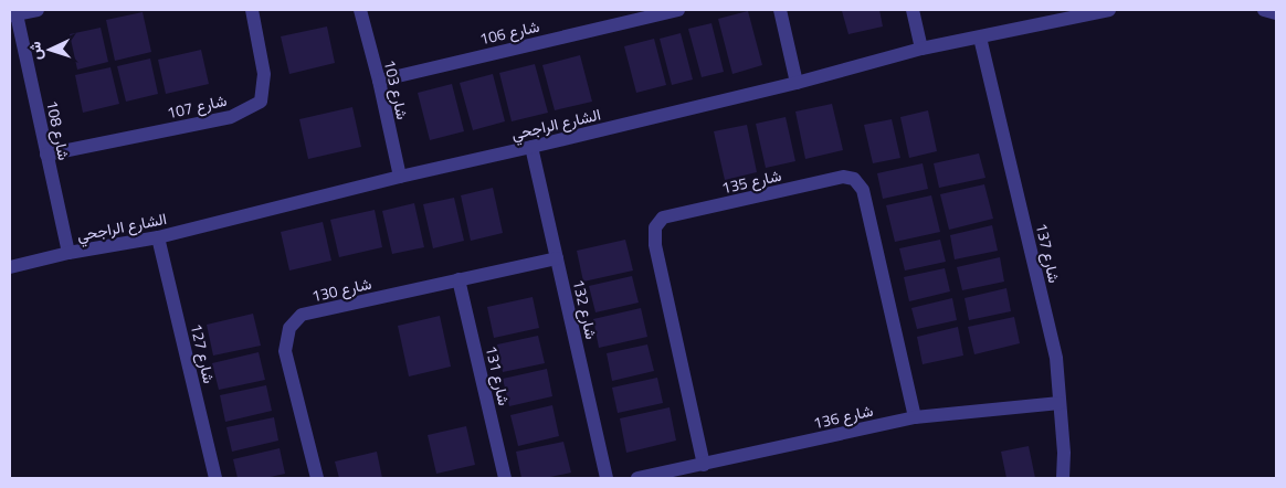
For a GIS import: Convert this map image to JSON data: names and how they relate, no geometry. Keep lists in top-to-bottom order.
{
  "streets": {
    "street": [
      "شارع 106",
      "شارع 103",
      "شارع 107",
      "الشارع الراجحي",
      "شارع 108",
      "شارع 135",
      "شارع 137",
      "شارع 130",
      "شارع 132",
      "شارع 127",
      "شارع 131",
      "شارع 136"
    ]
  },
  "crossings": [
    ["شارع 106", "شارع 103"],
    ["شارع 103", "الشارع الراجحي"],
    ["شارع 107", "شارع 108"],
    ["الشارع الراجحي", "شارع 108"],
    ["الشارع الراجحي", "شارع 137"],
    ["الشارع الراجحي", "شارع 132"],
    ["الشارع الراجحي", "شارع 127"],
    ["شارع 135", "شارع 136"],
    ["شارع 137", "شارع 136"],
    ["شارع 130", "شارع 132"],
    ["شارع 130", "شارع 131"]
  ],
  "north": "left"
}
